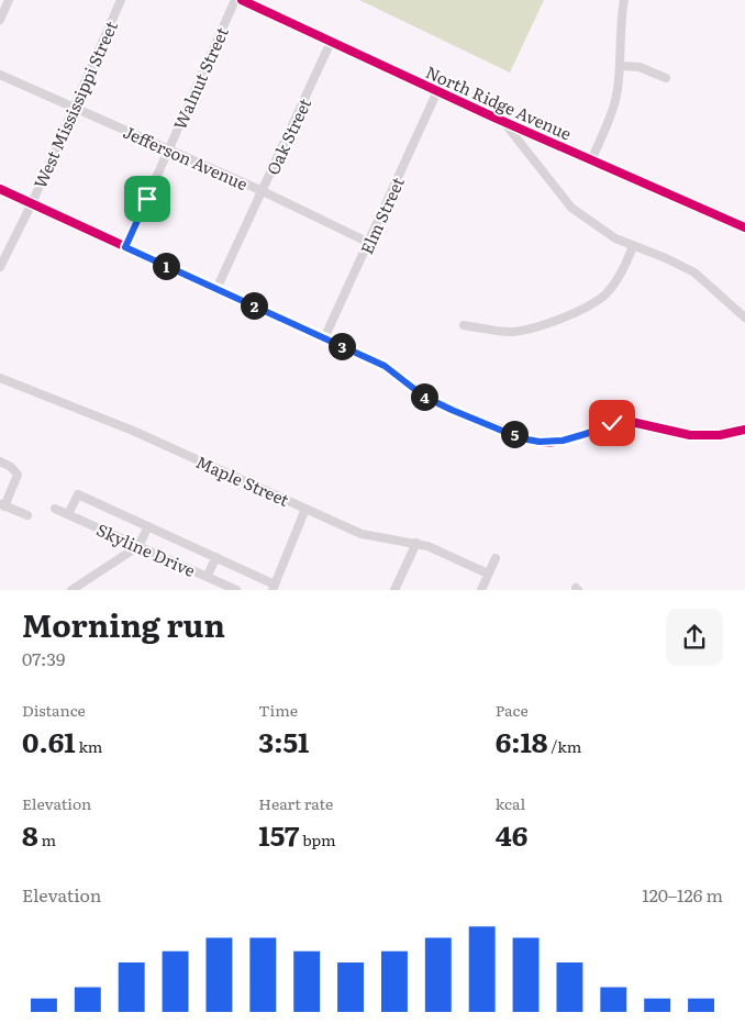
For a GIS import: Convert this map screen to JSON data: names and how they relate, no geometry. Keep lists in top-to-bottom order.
{
  "streets": {
    "street": [
      "Walnut Street",
      "North Ridge Avenue",
      "West Mississippi Street",
      "Oak Street",
      "Jefferson Avenue",
      "Elm Street",
      "Maple Street",
      "Skyline Drive"
    ]
  },
  "crossings": [
    ["Walnut Street", "Jefferson Avenue"],
    ["North Ridge Avenue", "Oak Street"],
    ["North Ridge Avenue", "Elm Street"],
    ["West Mississippi Street", "Jefferson Avenue"],
    ["Oak Street", "Jefferson Avenue"],
    ["Jefferson Avenue", "Elm Street"]
  ],
  "page": {
    "pins": [
      "1",
      "2",
      "3",
      "4",
      "5"
    ],
    "heading": ["Morning run", "07:39"],
    "stats": [
      ["Distance", "0.61 km"],
      ["Time", "3:51"],
      ["Pace", "6:18 /km"],
      ["Elevation", "8 m"],
      ["Heart rate", "157 bpm"],
      ["kcal", "46"]
    ],
    "chart": ["Elevation", "120–126 m"]
  }
}
